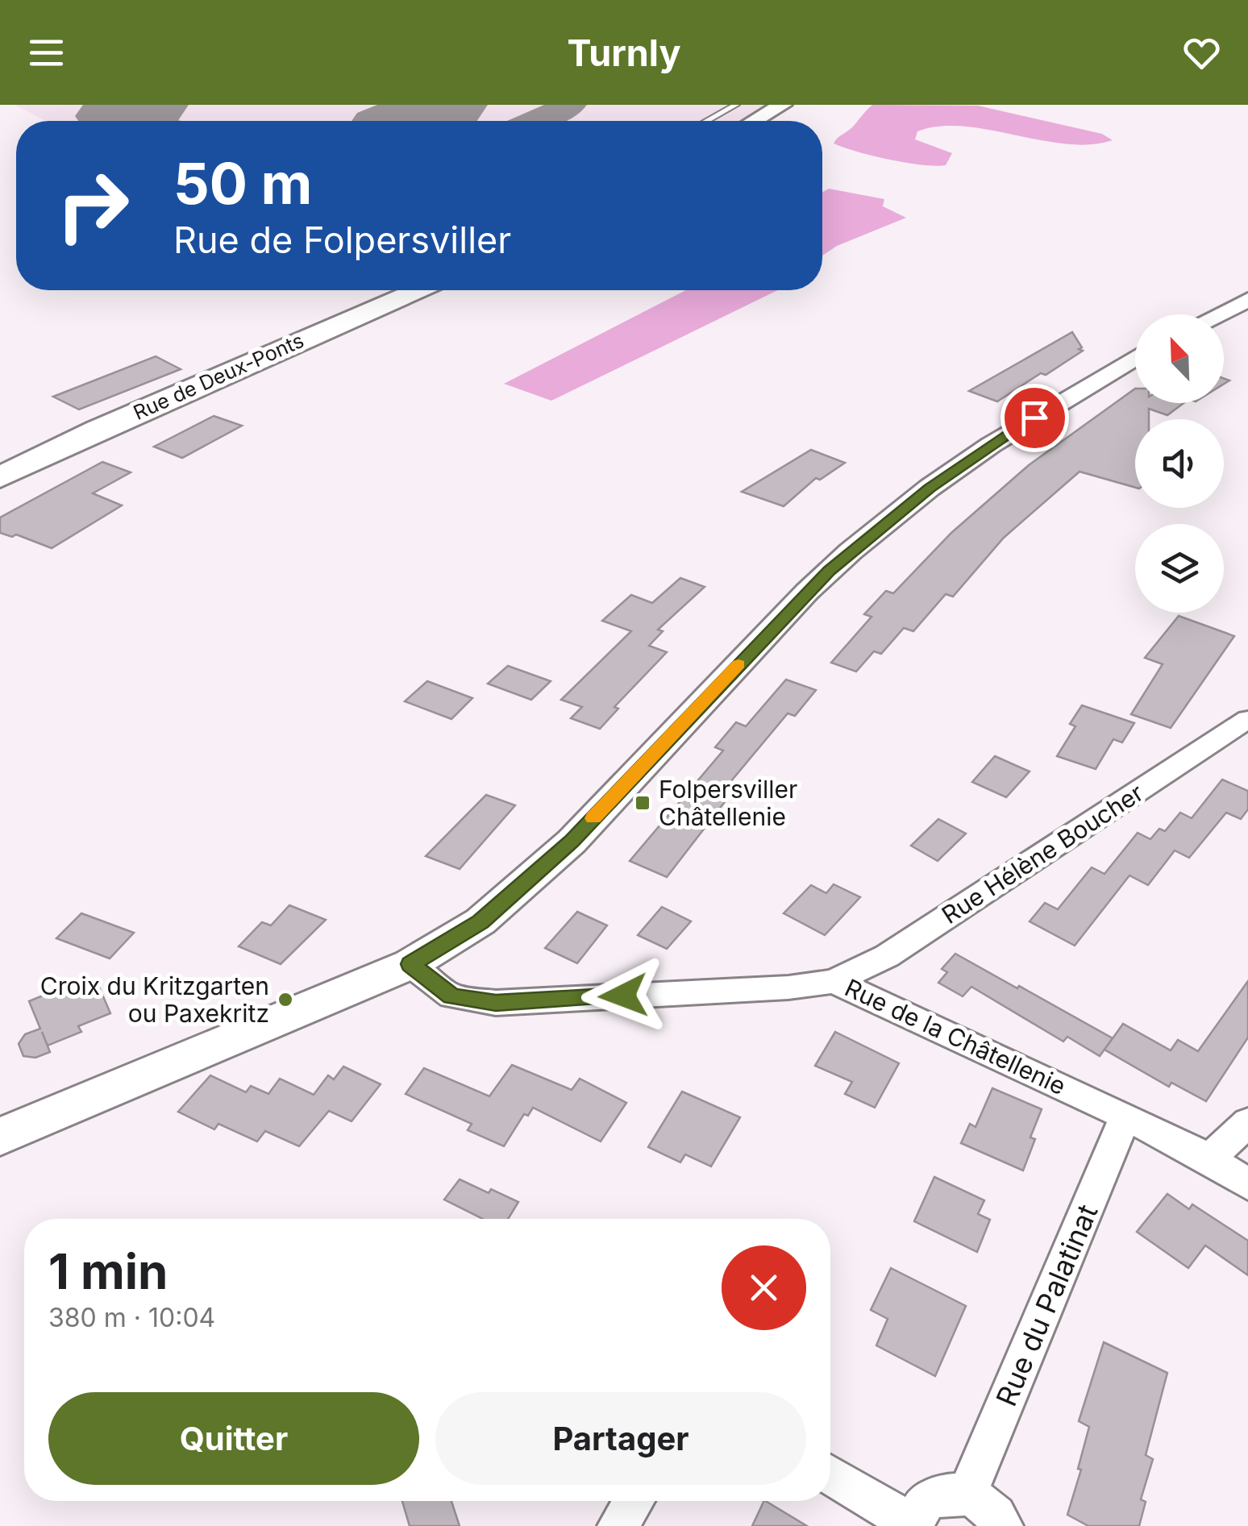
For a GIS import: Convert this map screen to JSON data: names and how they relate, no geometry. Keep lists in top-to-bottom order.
{
  "streets": {
    "main road": ["Rue de Deux-Ponts"],
    "street": ["Rue Hélène Boucher", "Rue de la Châtellenie", "Rue du Palatinat"]
  },
  "crossings": [
    ["Rue Hélène Boucher", "Rue de la Châtellenie"],
    ["Rue de la Châtellenie", "Rue du Palatinat"]
  ],
  "places": {
    "transit": ["Folpersviller Châtellenie"],
    "other": ["Croix du Kritzgarten ou Paxekritz"]
  },
  "north": "top left",
  "page": {
    "header": "Turnly",
    "turn": ["50 m", "Rue de Folpersviller"],
    "heading": ["1 min", "380 m · 10:04"],
    "buttons": ["Quitter", "Partager"]
  }
}
